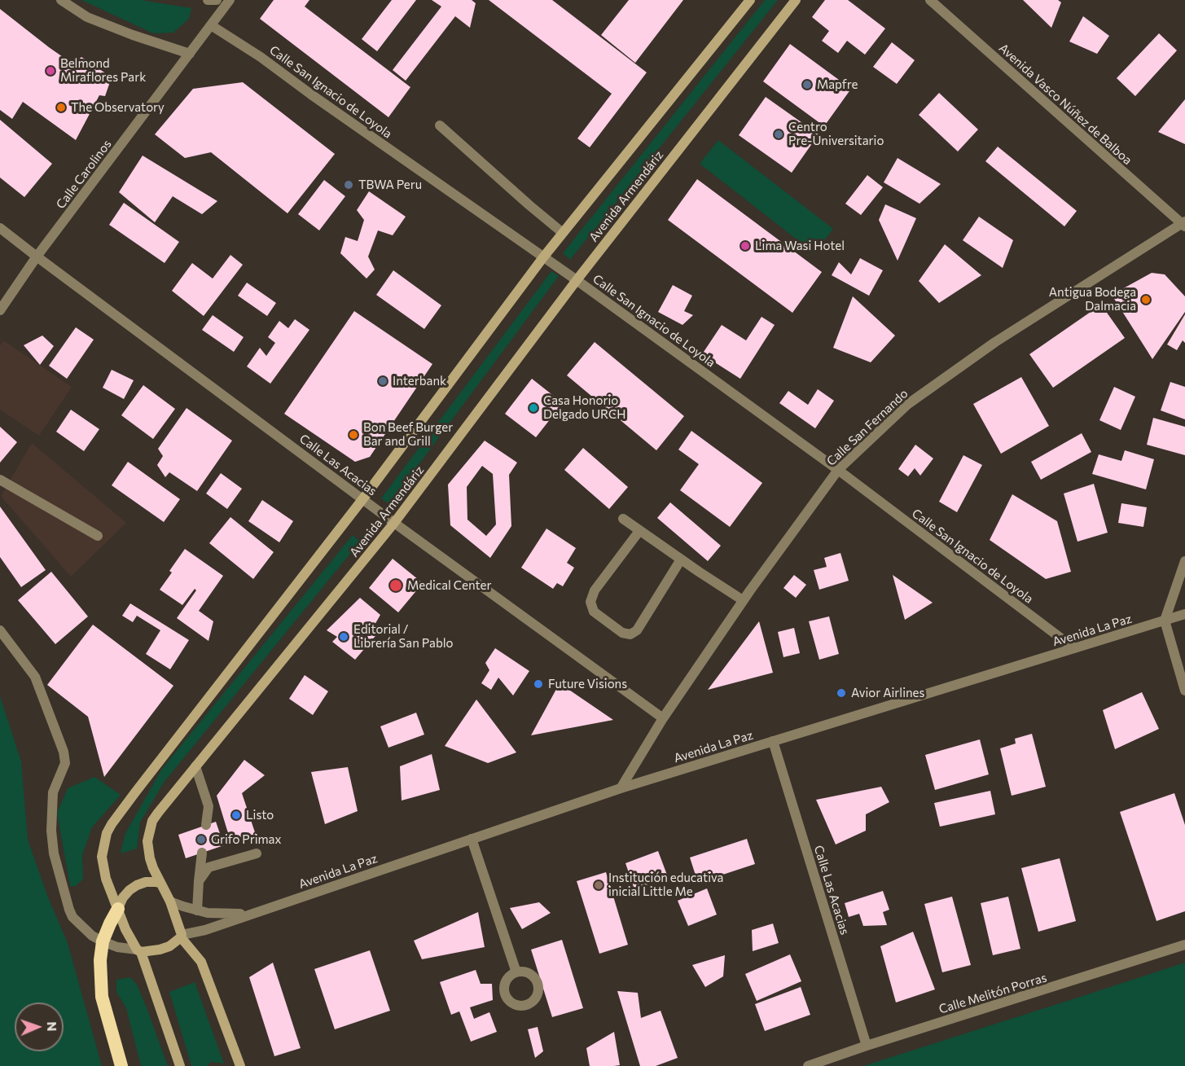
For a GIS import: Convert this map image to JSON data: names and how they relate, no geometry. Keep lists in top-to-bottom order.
{
  "streets": {
    "main road": ["Avenida Armendáriz"],
    "street": [
      "Calle San Ignacio de Loyola",
      "Avenida Vasco Núñez de Balboa",
      "Calle Carolinos",
      "Calle San Fernando",
      "Calle Las Acacias",
      "Avenida La Paz",
      "Calle Melitón Porras"
    ]
  },
  "crossings": [
    ["Calle San Ignacio de Loyola", "Calle Carolinos"],
    ["Calle San Ignacio de Loyola", "Avenida Armendáriz"],
    ["Calle San Ignacio de Loyola", "Calle San Fernando"],
    ["Calle San Ignacio de Loyola", "Avenida La Paz"],
    ["Avenida Vasco Núñez de Balboa", "Calle San Fernando"],
    ["Calle Carolinos", "Calle Las Acacias"],
    ["Avenida Armendáriz", "Calle Las Acacias"],
    ["Calle San Fernando", "Calle Las Acacias"],
    ["Calle San Fernando", "Avenida La Paz"],
    ["Calle Las Acacias", "Avenida La Paz"],
    ["Calle Las Acacias", "Calle Melitón Porras"]
  ],
  "places": [
    "Belmond Miraflores Park",
    "Mapfre",
    "The Observatory",
    "Centro Pre-Universitario",
    "TBWA Peru",
    "Lima Wasi Hotel",
    "Antigua Bodega Dalmacia",
    "Interbank",
    "Casa Honorio Delgado URCH",
    "Bon Beef Burger Bar and Grill",
    "Medical Center",
    "Editorial / Librería San Pablo",
    "Future Visions",
    "Avior Airlines",
    "Listo",
    "Grifo Primax",
    "Institución educativa inicial Little Me"
  ],
  "north": "right"
}
